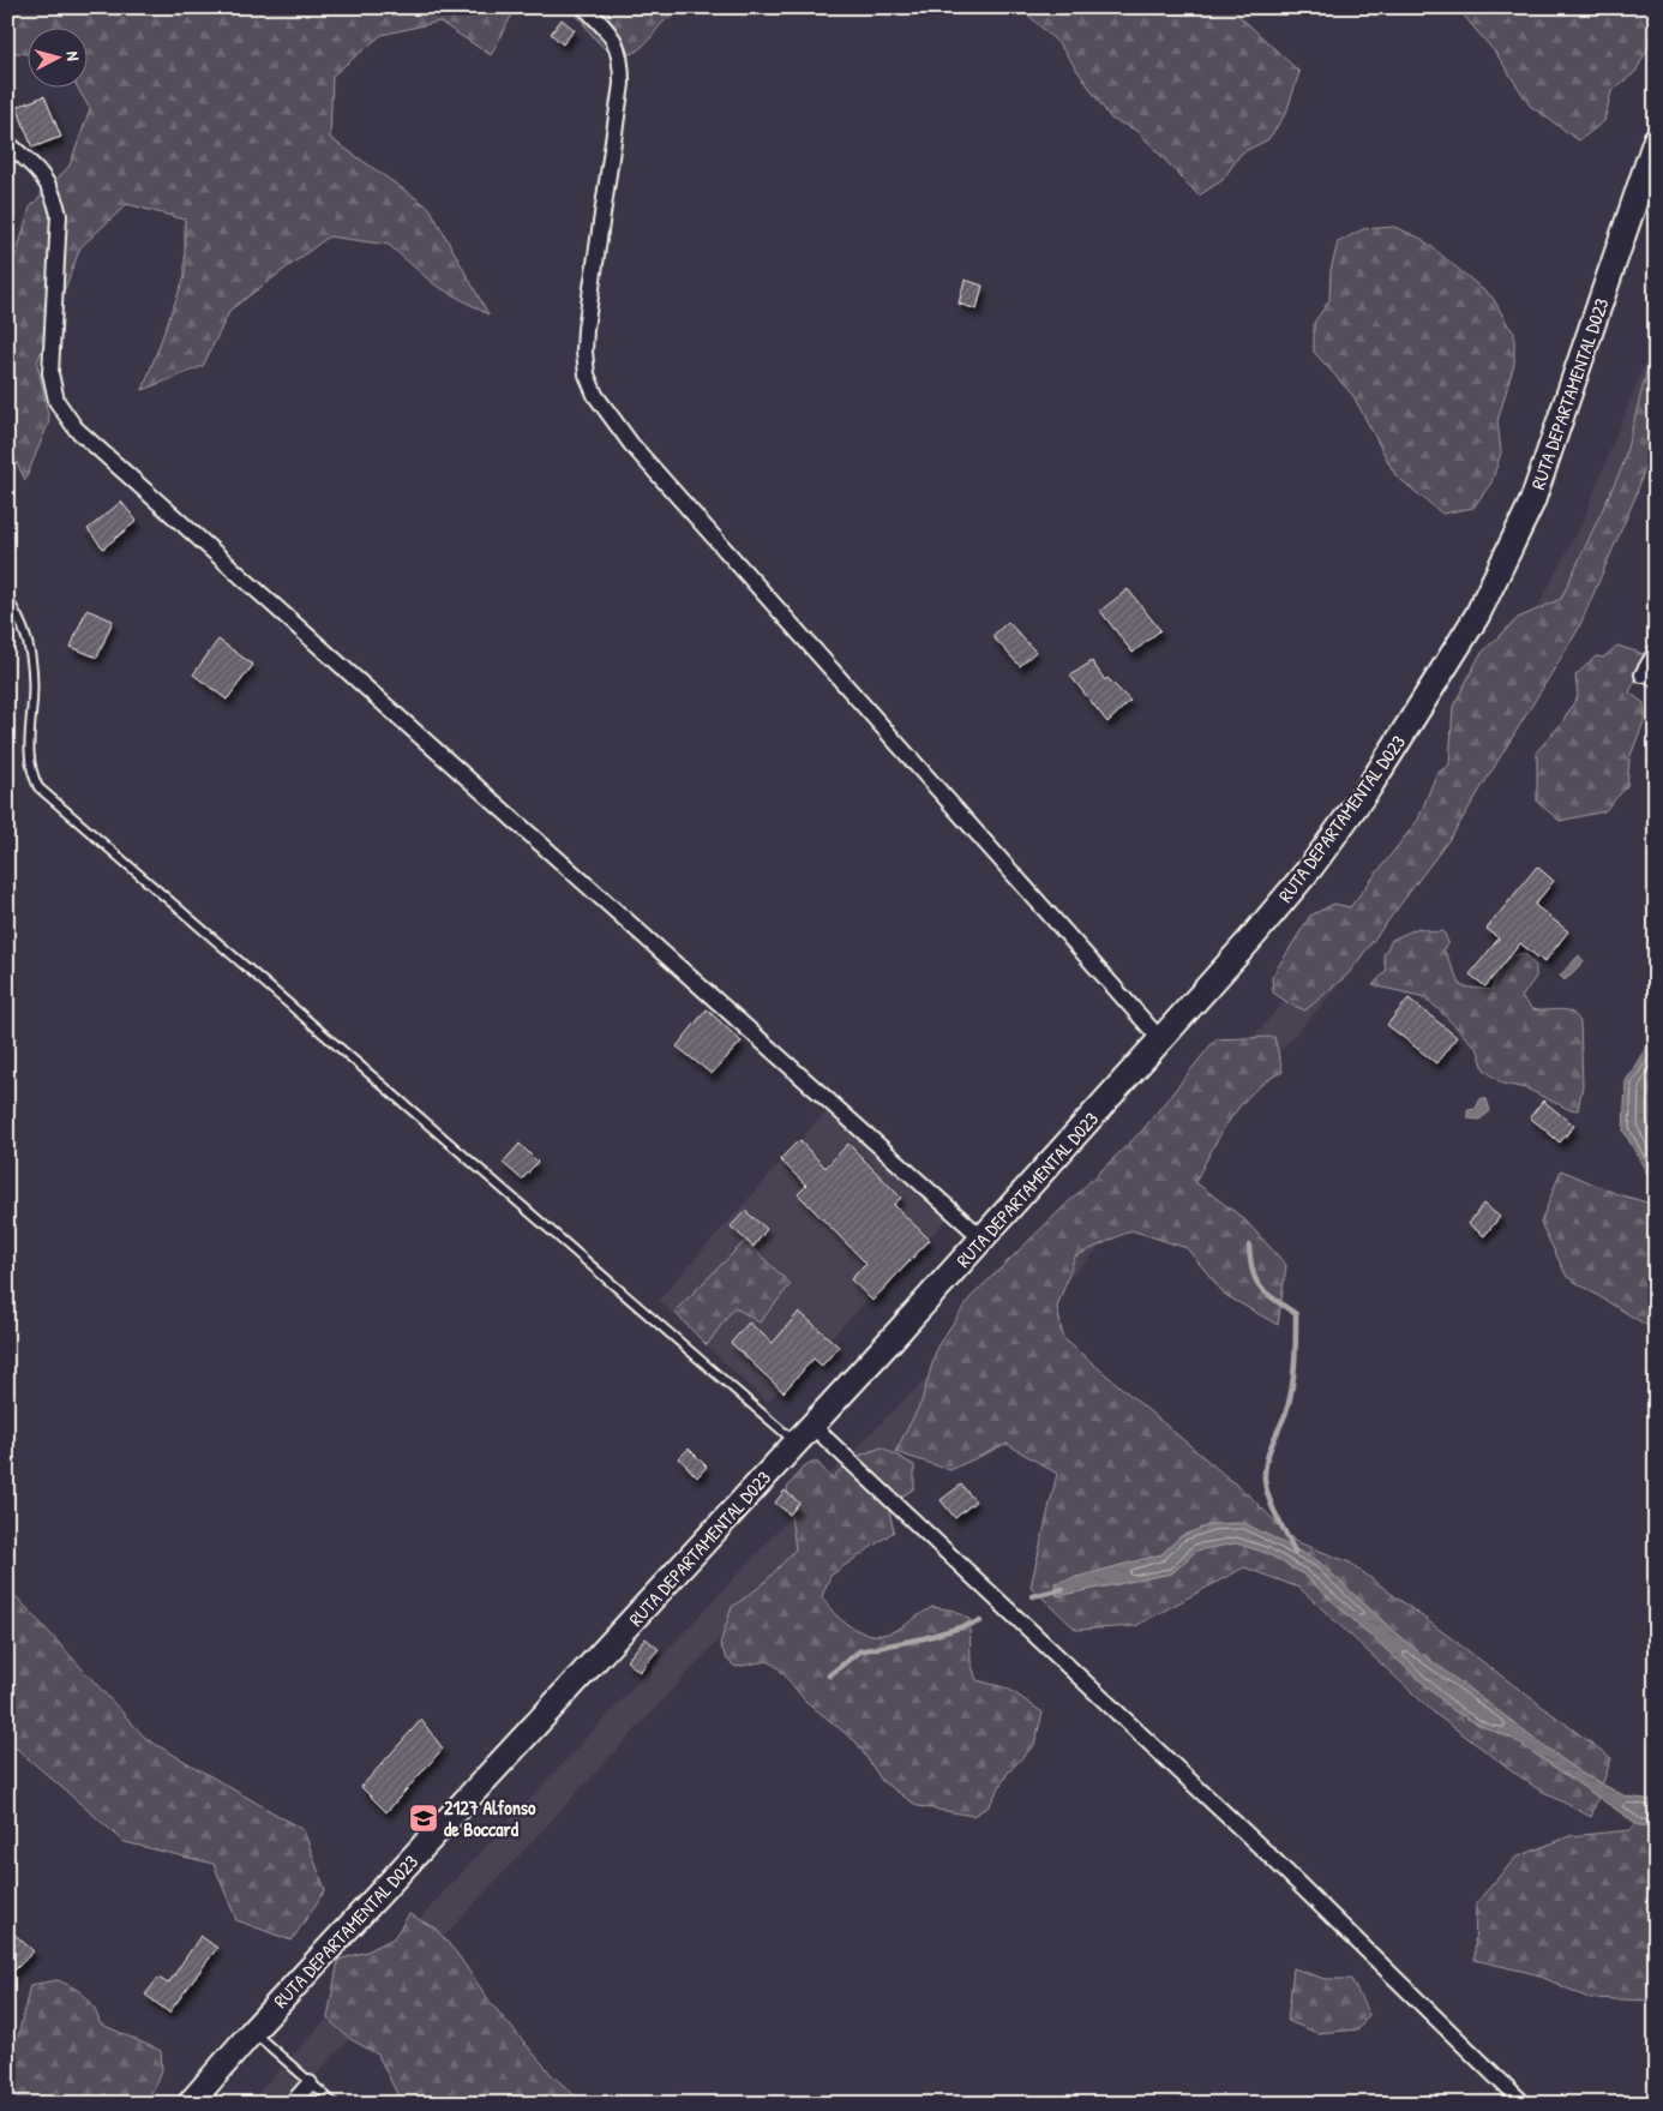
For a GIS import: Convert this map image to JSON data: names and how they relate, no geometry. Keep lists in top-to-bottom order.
{
  "streets": {
    "main road": ["RUTA DEPARTAMENTAL D023"]
  },
  "places": {
    "school or university": ["2127 Alfonso de Boccard"]
  },
  "north": "right"
}
